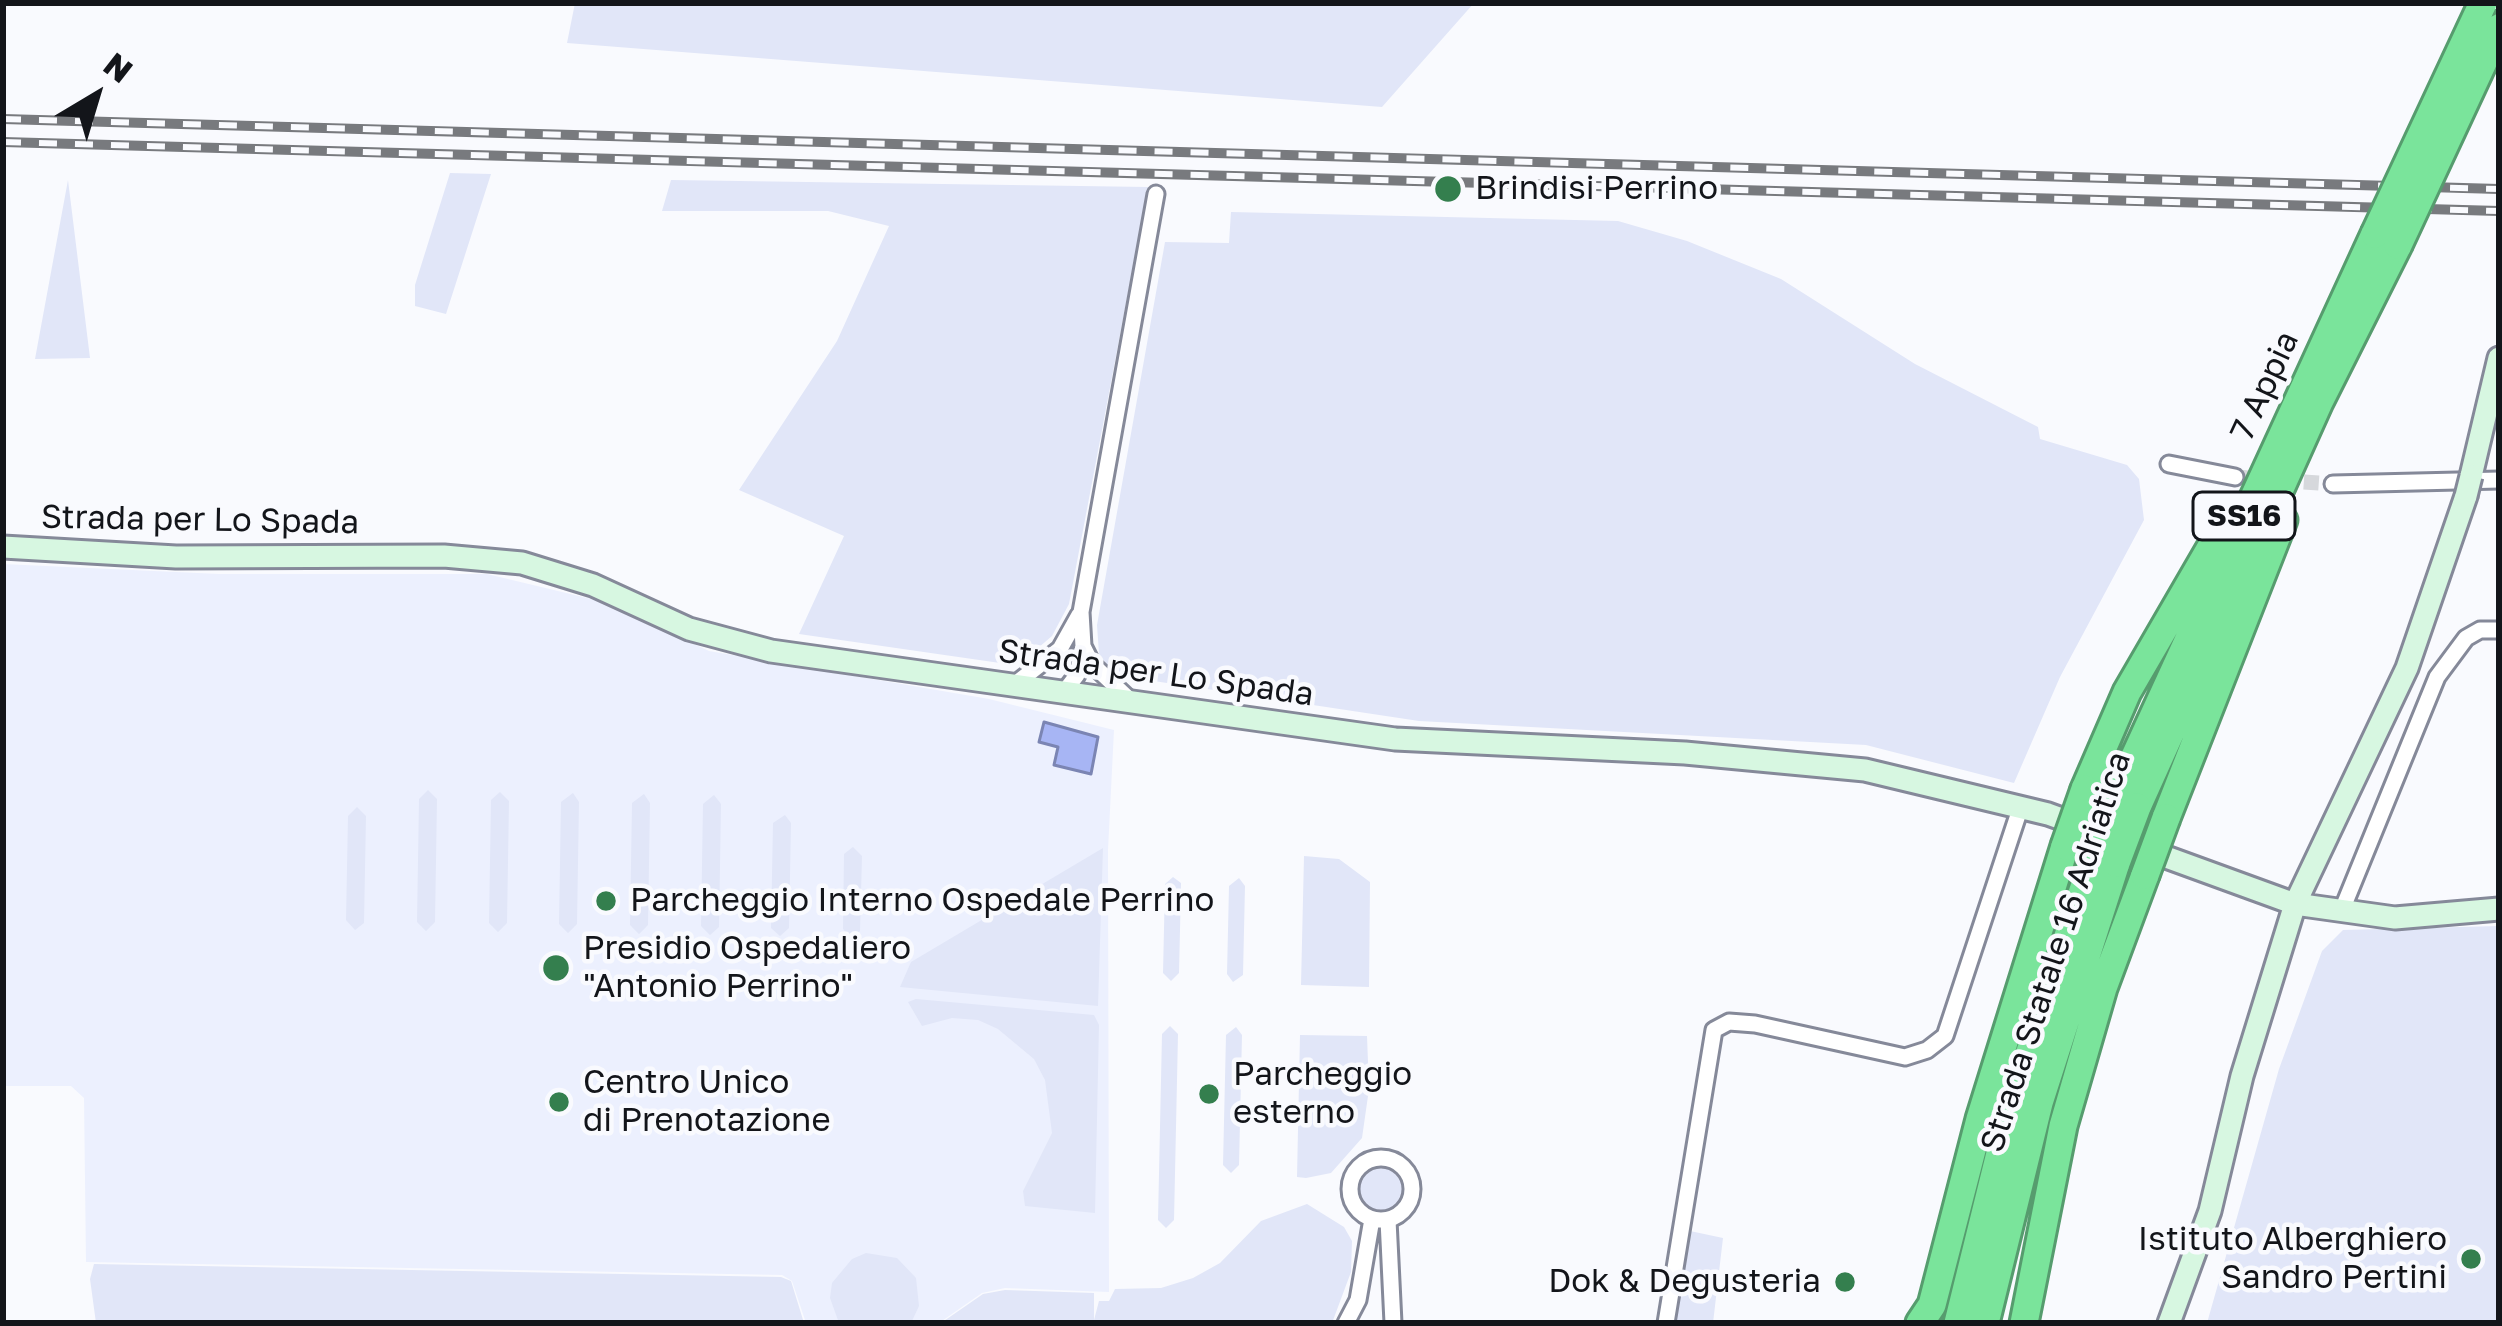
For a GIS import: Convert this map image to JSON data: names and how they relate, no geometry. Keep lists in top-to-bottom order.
{
  "streets": {
    "highway": ["7 Appia", "SS16", "Strada Statale 16 Adriatica"],
    "street": ["Strada per Lo Spada"]
  },
  "crossings": [
    ["7 Appia", "SS16"],
    ["7 Appia", "Strada Statale 16 Adriatica"]
  ],
  "places": [
    "Brindisi Perrino",
    "Parcheggio Interno Ospedale Perrino",
    "Presidio Ospedaliero \"Antonio Perrino\"",
    "Parcheggio esterno",
    "Centro Unico di Prenotazione",
    "Istituto Alberghiero Sandro Pertini",
    "Dok & Degusteria"
  ],
  "north": "top right"
}
